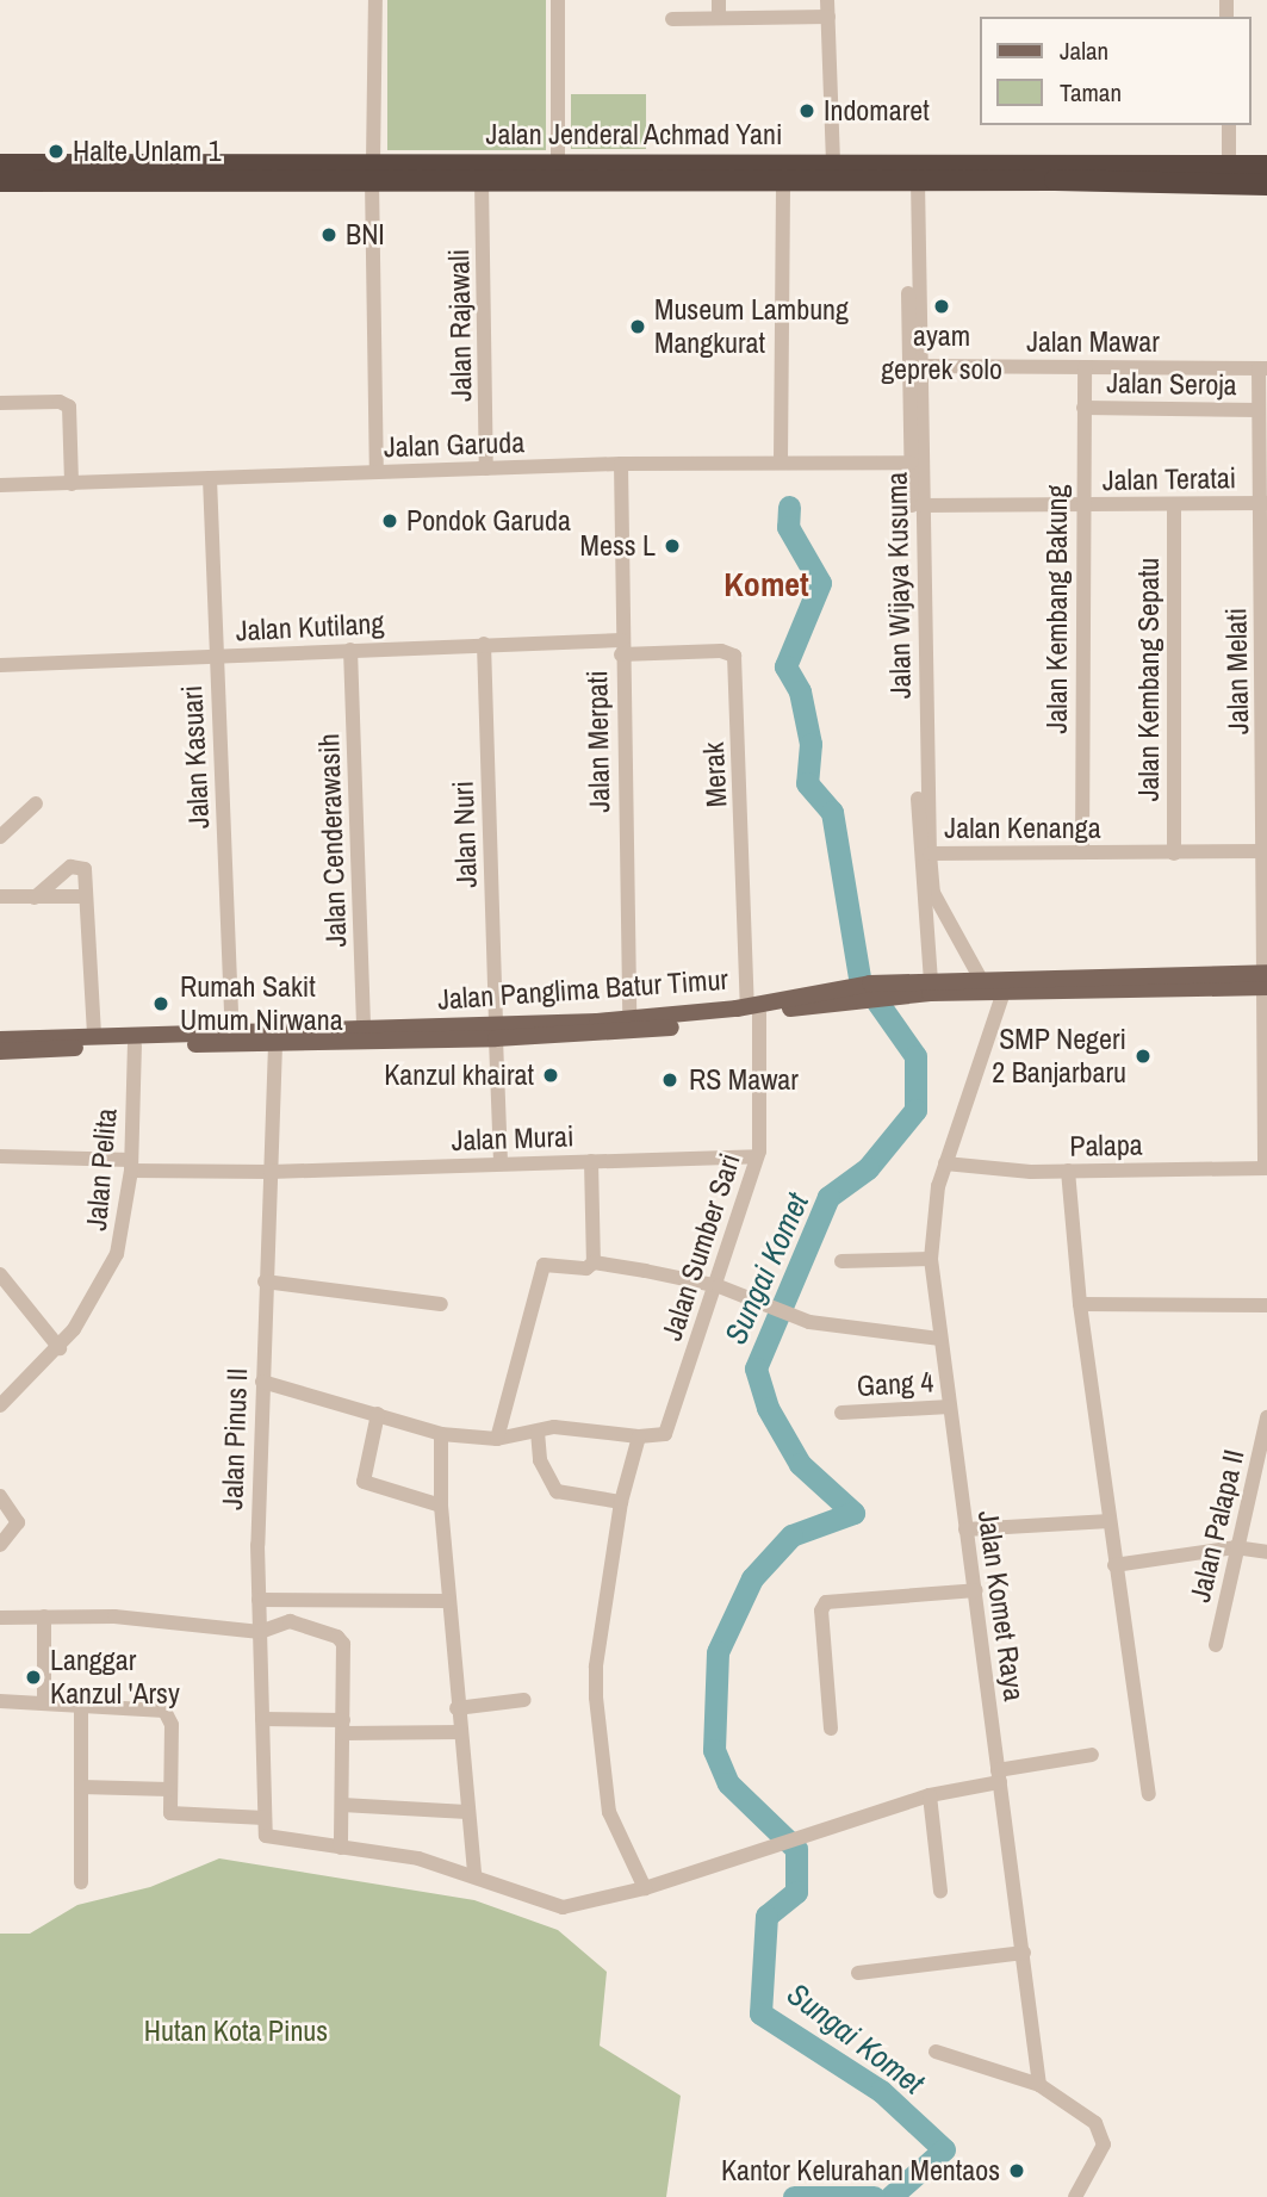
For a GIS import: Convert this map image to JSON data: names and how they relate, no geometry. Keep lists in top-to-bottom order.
{
  "streets": {
    "highway": ["Jalan Jenderal Achmad Yani"],
    "main road": ["Jalan Panglima Batur Timur"],
    "street": [
      "Jalan Rajawali",
      "Jalan Mawar",
      "Jalan Seroja",
      "Jalan Garuda",
      "Jalan Teratai",
      "Jalan Wijaya Kusuma",
      "Jalan Kembang Bakung",
      "Jalan Kutilang",
      "Jalan Melati",
      "Jalan Kembang Sepatu",
      "Jalan Merpati",
      "Jalan Kasuari",
      "Merak",
      "Jalan Kenanga",
      "Jalan Nuri",
      "Jalan Cenderawasih",
      "Jalan Murai",
      "Palapa",
      "Jalan Pelita",
      "Jalan Sumber Sari",
      "Gang 4",
      "Jalan Pinus II",
      "Jalan Palapa II",
      "Jalan Komet Raya"
    ]
  },
  "crossings": [
    ["Jalan Jenderal Achmad Yani", "Jalan Rajawali"],
    ["Jalan Jenderal Achmad Yani", "Jalan Wijaya Kusuma"],
    ["Jalan Rajawali", "Jalan Garuda"],
    ["Jalan Mawar", "Jalan Wijaya Kusuma"],
    ["Jalan Mawar", "Jalan Kembang Bakung"],
    ["Jalan Mawar", "Jalan Melati"],
    ["Jalan Seroja", "Jalan Kembang Bakung"],
    ["Jalan Seroja", "Jalan Melati"],
    ["Jalan Garuda", "Jalan Wijaya Kusuma"],
    ["Jalan Garuda", "Jalan Merpati"],
    ["Jalan Garuda", "Jalan Kasuari"],
    ["Jalan Teratai", "Jalan Wijaya Kusuma"],
    ["Jalan Teratai", "Jalan Kembang Bakung"],
    ["Jalan Teratai", "Jalan Melati"],
    ["Jalan Teratai", "Jalan Kembang Sepatu"],
    ["Jalan Wijaya Kusuma", "Jalan Kenanga"],
    ["Jalan Wijaya Kusuma", "Jalan Panglima Batur Timur"],
    ["Jalan Kembang Bakung", "Jalan Kenanga"],
    ["Jalan Kutilang", "Jalan Merpati"],
    ["Jalan Kutilang", "Jalan Kasuari"],
    ["Jalan Kutilang", "Merak"],
    ["Jalan Kutilang", "Jalan Nuri"],
    ["Jalan Kutilang", "Jalan Cenderawasih"],
    ["Jalan Melati", "Jalan Kenanga"],
    ["Jalan Melati", "Jalan Panglima Batur Timur"],
    ["Jalan Melati", "Palapa"],
    ["Jalan Kembang Sepatu", "Jalan Kenanga"],
    ["Jalan Merpati", "Merak"],
    ["Jalan Merpati", "Jalan Panglima Batur Timur"],
    ["Jalan Kasuari", "Jalan Panglima Batur Timur"],
    ["Merak", "Jalan Panglima Batur Timur"],
    ["Merak", "Jalan Sumber Sari"],
    ["Jalan Nuri", "Jalan Panglima Batur Timur"],
    ["Jalan Nuri", "Jalan Murai"],
    ["Jalan Cenderawasih", "Jalan Panglima Batur Timur"],
    ["Jalan Panglima Batur Timur", "Jalan Pelita"],
    ["Jalan Panglima Batur Timur", "Jalan Sumber Sari"],
    ["Jalan Panglima Batur Timur", "Jalan Pinus II"],
    ["Jalan Panglima Batur Timur", "Jalan Komet Raya"],
    ["Jalan Murai", "Jalan Pelita"],
    ["Jalan Murai", "Jalan Sumber Sari"],
    ["Jalan Murai", "Jalan Pinus II"],
    ["Palapa", "Jalan Komet Raya"],
    ["Gang 4", "Jalan Komet Raya"]
  ],
  "districts": ["Komet"],
  "water": ["Sungai Komet"],
  "parks": ["Hutan Kota Pinus"],
  "places": [
    "Indomaret",
    "Halte Unlam 1",
    "BNI",
    "ayam geprek solo",
    "Museum Lambung Mangkurat",
    "Pondok Garuda",
    "Mess L",
    "Rumah Sakit Umum Nirwana",
    "SMP Negeri 2 Banjarbaru",
    "Kanzul khairat",
    "RS Mawar",
    "Langgar Kanzul 'Arsy",
    "Kantor Kelurahan Mentaos"
  ],
  "legend": ["Jalan", "Taman"]
}
